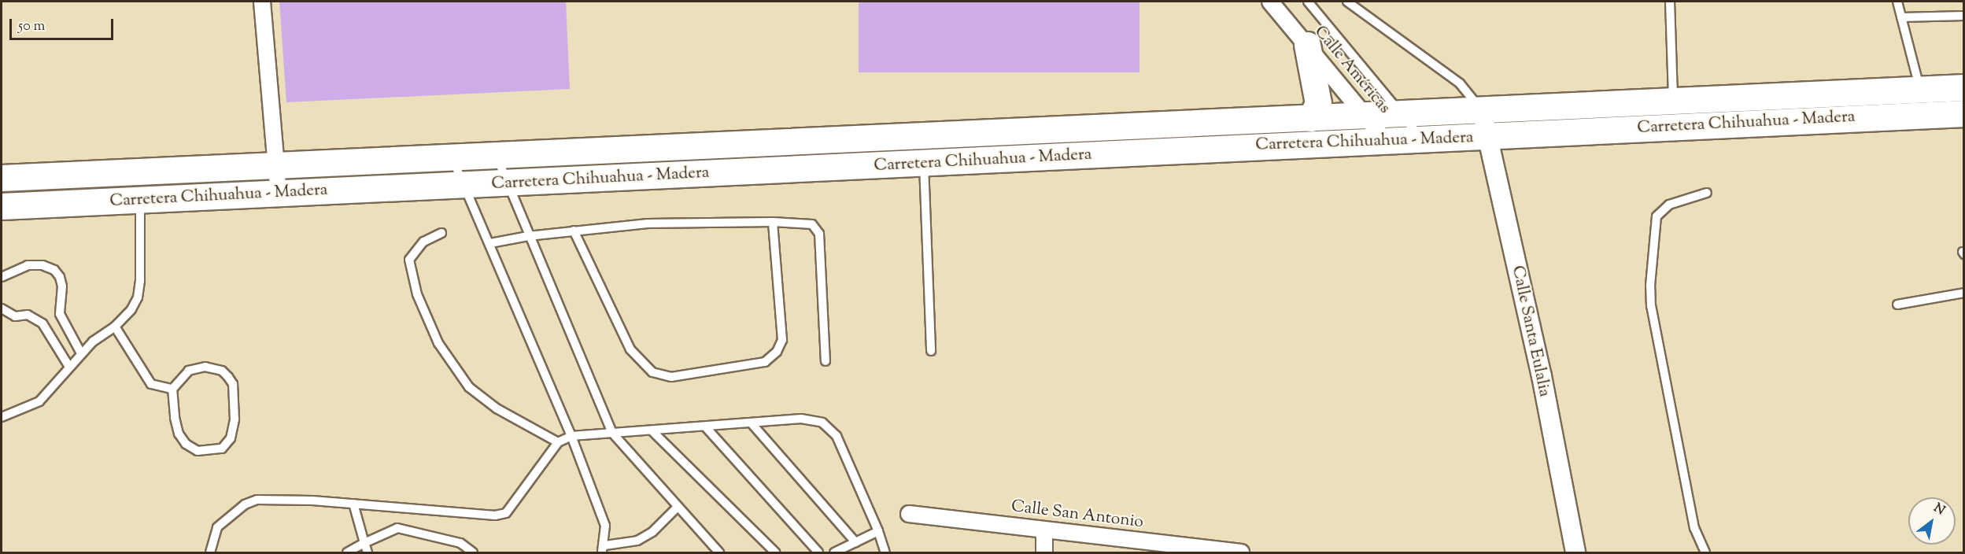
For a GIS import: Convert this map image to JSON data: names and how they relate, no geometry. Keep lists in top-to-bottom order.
{
  "streets": {
    "highway": ["Carretera Chihuahua - Madera"],
    "street": ["Calle Américas", "Calle Santa Eulalia", "Calle San Antonio"]
  },
  "crossings": [
    ["Calle Américas", "Carretera Chihuahua - Madera"],
    ["Carretera Chihuahua - Madera", "Calle Santa Eulalia"]
  ],
  "scale_bar": "50 m",
  "north": "top right"
}
